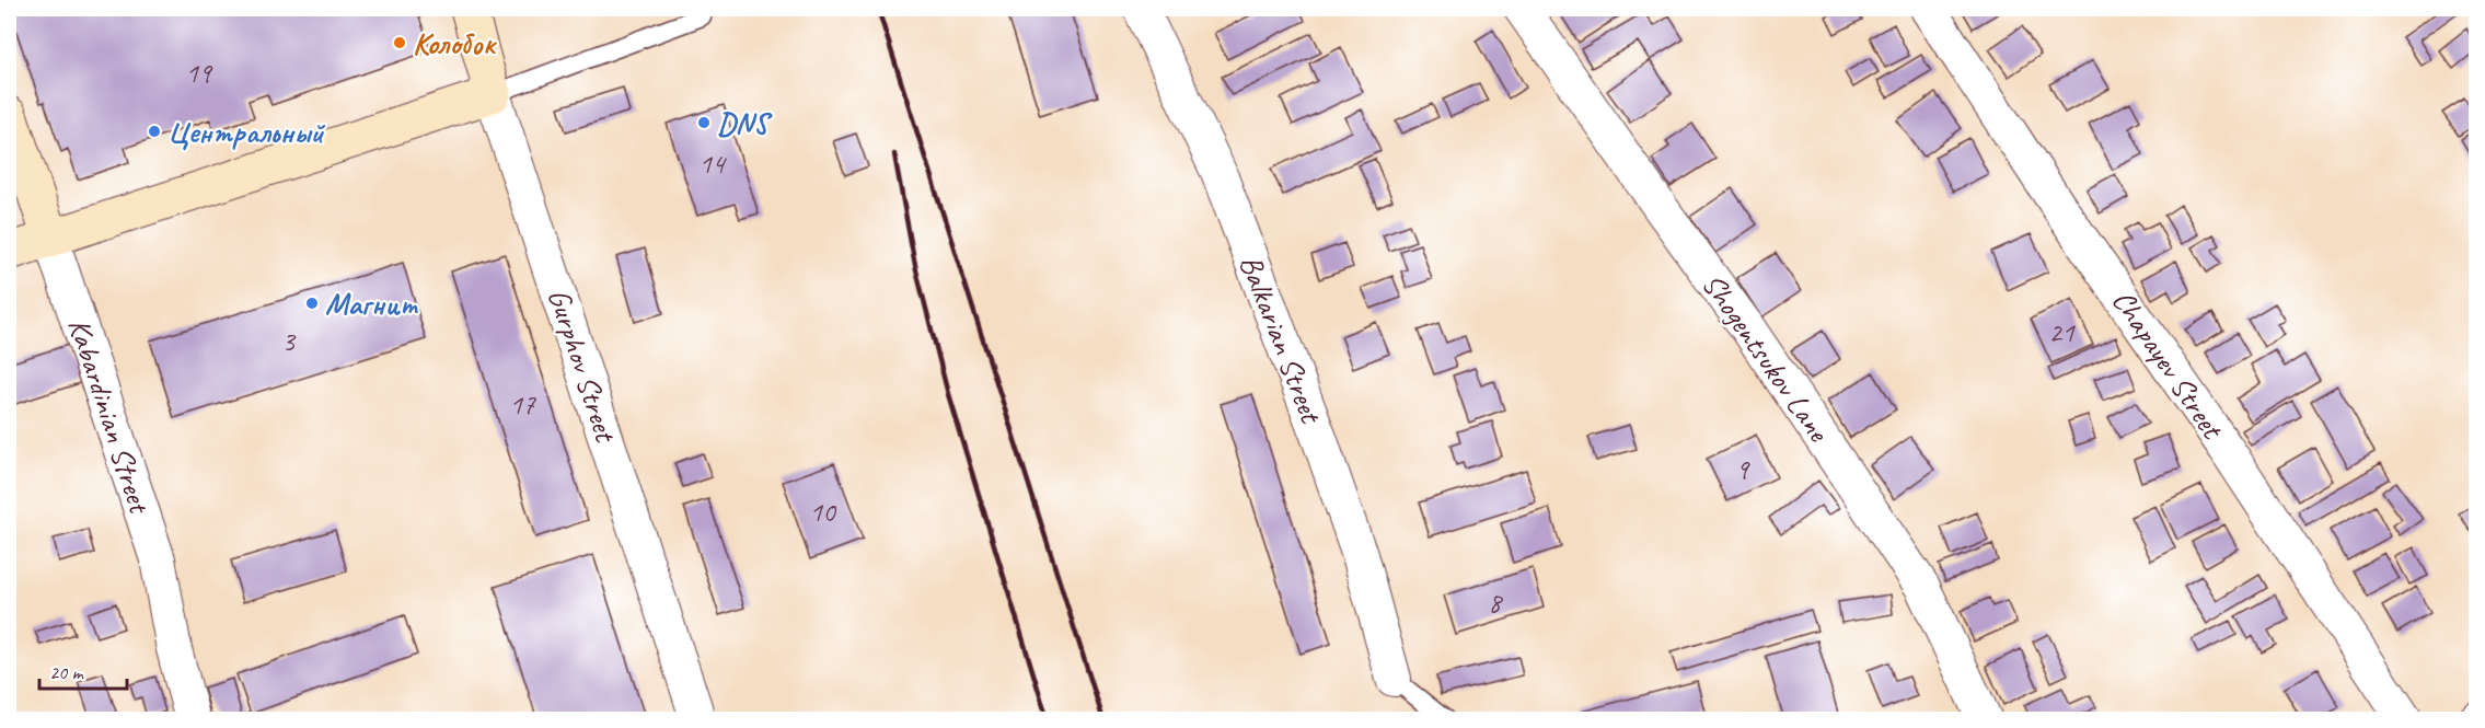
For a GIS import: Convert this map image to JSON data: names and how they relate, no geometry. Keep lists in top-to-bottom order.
{
  "streets": {
    "street": [
      "Balkarian Street",
      "Shogentsukov Lane",
      "Chapayev Street",
      "Gurphov Street",
      "Kabardinian Street"
    ]
  },
  "places": [
    "Колобок",
    "DNS",
    "Центральный",
    "Магнит"
  ],
  "house_numbers": [
    "19",
    "14",
    "21",
    "3",
    "17",
    "9",
    "10",
    "8"
  ],
  "scale_bar": "20 m"
}
